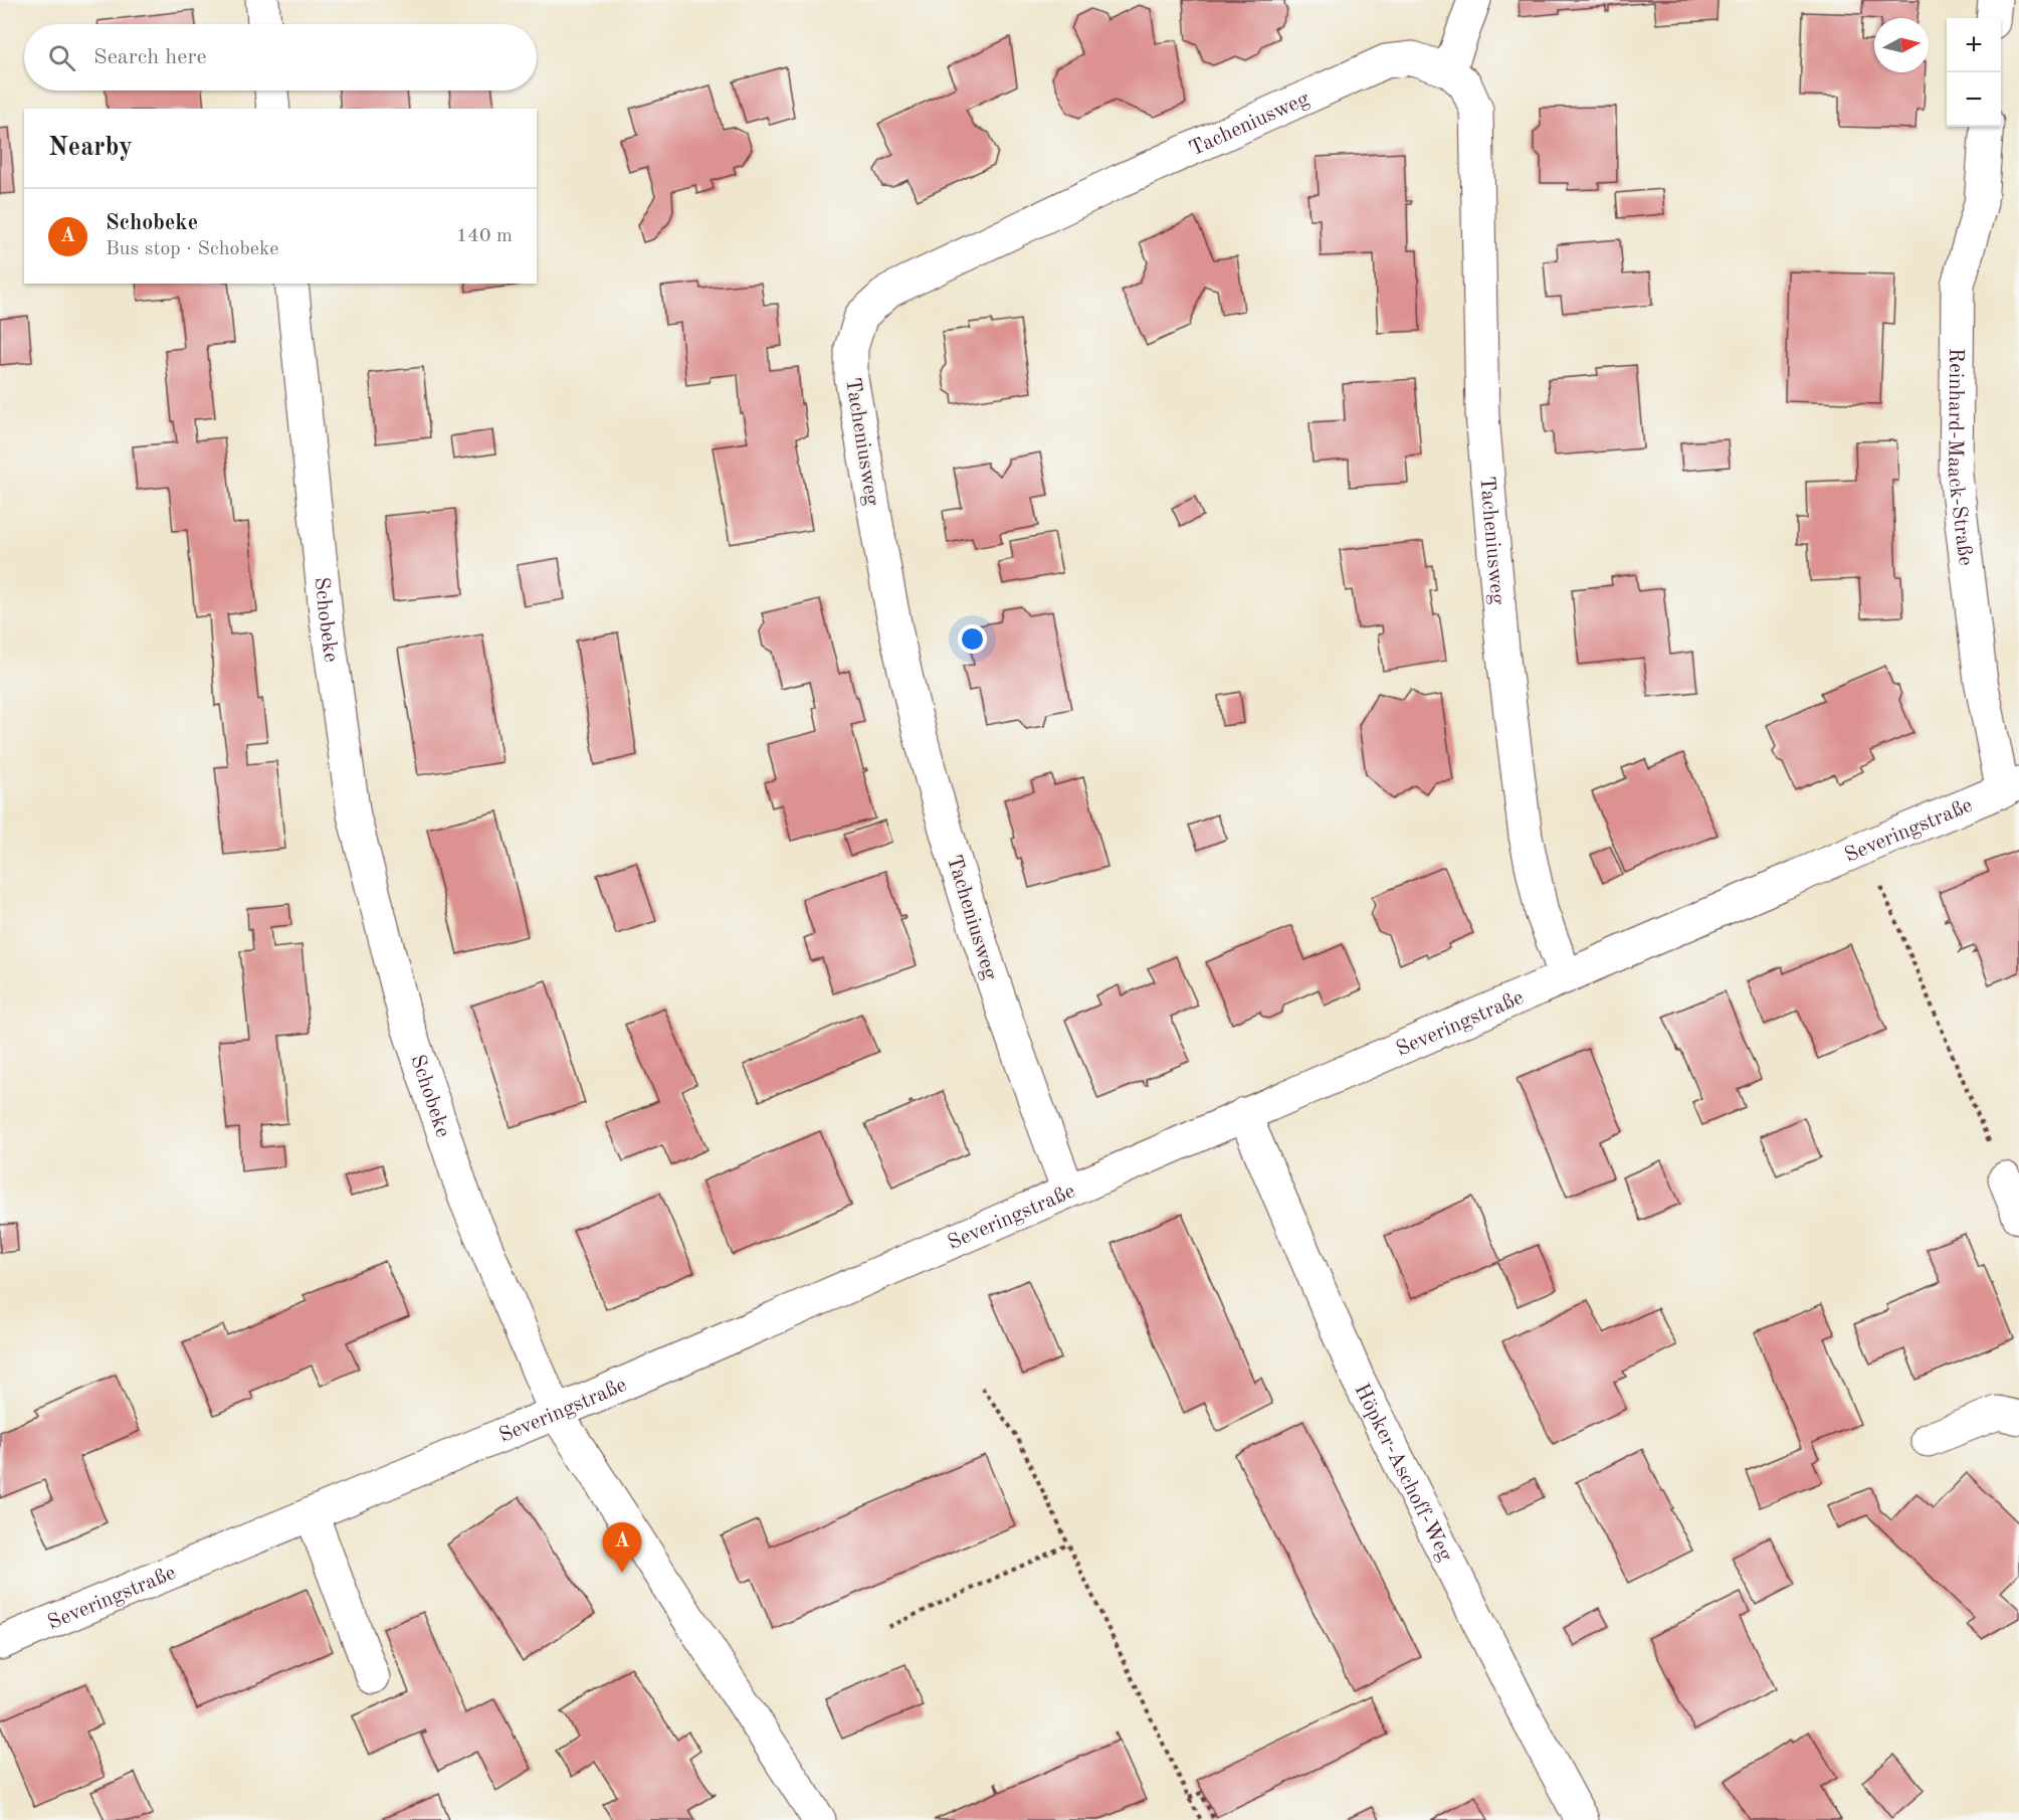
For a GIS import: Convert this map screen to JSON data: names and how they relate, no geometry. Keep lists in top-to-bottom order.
{
  "streets": {
    "street": [
      "Tacheniusweg",
      "Reinhard-Maack-Straße",
      "Schobeke",
      "Severingstraße",
      "Höpker-Aschoff-Weg"
    ]
  },
  "crossings": [
    ["Tacheniusweg", "Severingstraße"],
    ["Reinhard-Maack-Straße", "Severingstraße"],
    ["Schobeke", "Severingstraße"],
    ["Severingstraße", "Höpker-Aschoff-Weg"]
  ],
  "north": "right",
  "page": {
    "map_buttons": ["+", "−"],
    "search": "Search here",
    "heading": "Nearby",
    "list": [
      {
        "mark": "A",
        "name": "Schobeke",
        "note": "Bus stop · Schobeke",
        "value": "140 m"
      }
    ],
    "pins": "A"
  }
}
